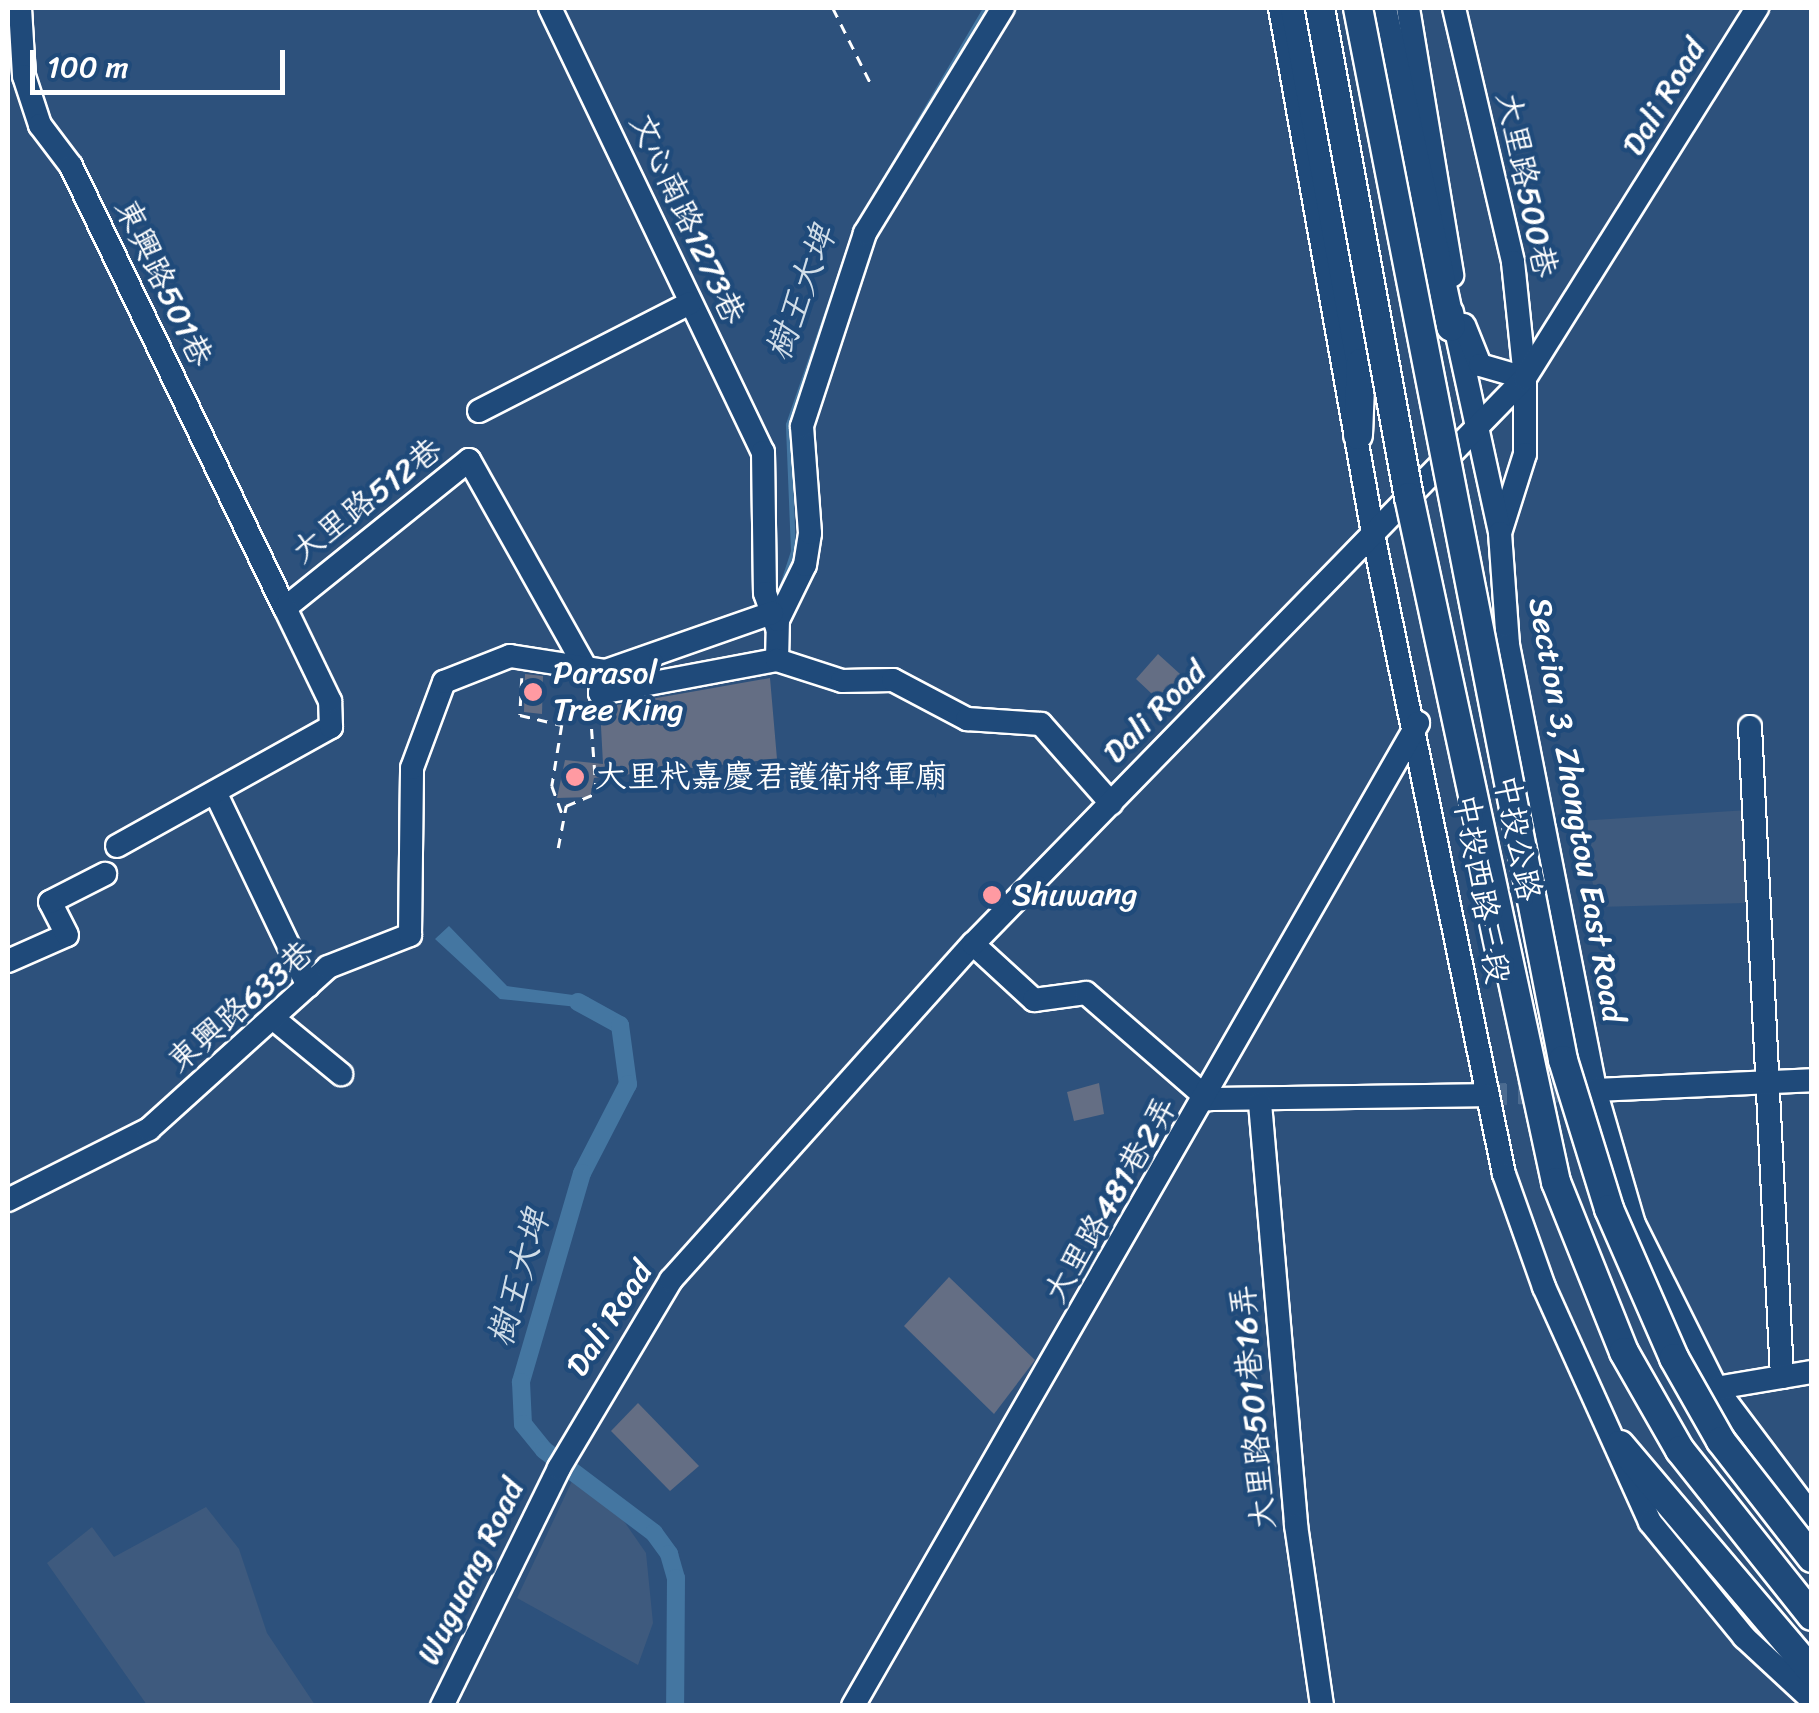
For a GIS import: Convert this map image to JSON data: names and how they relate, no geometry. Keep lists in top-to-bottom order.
{
  "streets": {
    "main road": ["中投公路"],
    "street": [
      "Dali Road",
      "大里路500巷",
      "文心南路1273巷",
      "東興路501巷",
      "大里路512巷",
      "Section 3, Zhongtou East Road",
      "中投西路三段",
      "東興路633巷",
      "大里路481巷2弄",
      "大里路501巷16弄",
      "Wuguang Road"
    ]
  },
  "crossings": [
    ["Dali Road", "大里路500巷"],
    ["Dali Road", "Section 3, Zhongtou East Road"],
    ["Dali Road", "中投西路三段"],
    ["Dali Road", "Wuguang Road"],
    ["大里路500巷", "Section 3, Zhongtou East Road"],
    ["東興路501巷", "大里路512巷"],
    ["大里路512巷", "東興路633巷"],
    ["中投西路三段", "大里路481巷2弄"]
  ],
  "water": ["樹王大埤"],
  "places": ["Parasol Tree King", "大里杙嘉慶君護衛將軍廟", "Shuwang"],
  "scale_bar": "100 m"
}
